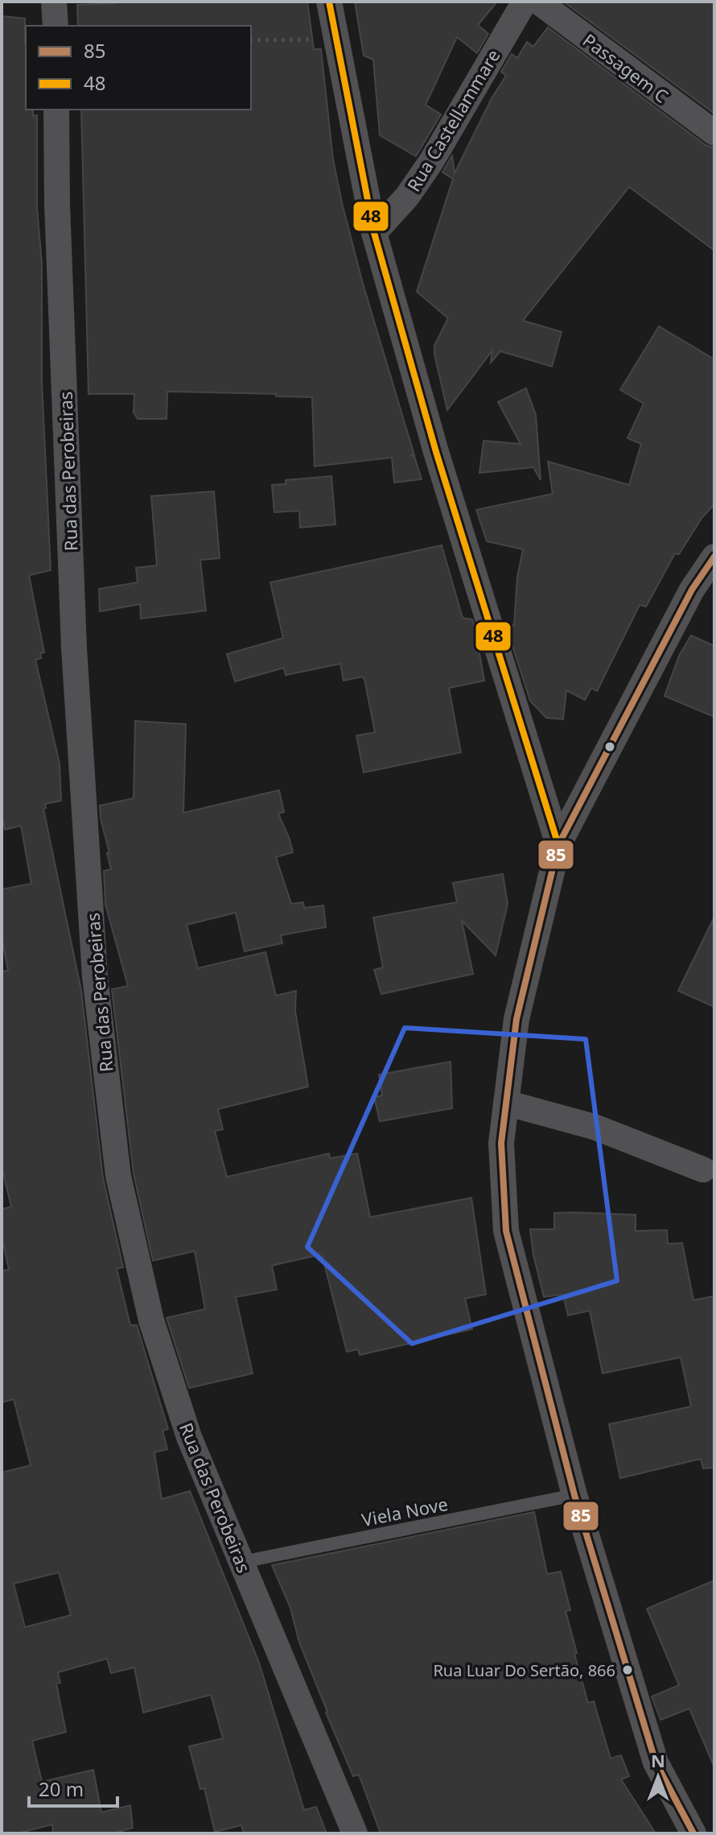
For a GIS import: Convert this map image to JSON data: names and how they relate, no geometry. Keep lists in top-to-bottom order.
{
  "streets": {
    "street": ["Passagem C", "Rua Castellammare", "Rua das Perobeiras"],
    "lane": ["Viela Nove"]
  },
  "crossings": [
    ["Rua das Perobeiras", "Viela Nove"]
  ],
  "places": ["Rua Luar Do Sertão, 866"],
  "lines": ["transit line 48", "transit line 85"],
  "legend": ["85", "48"],
  "scale_bar": "20 m",
  "north": "top"
}
